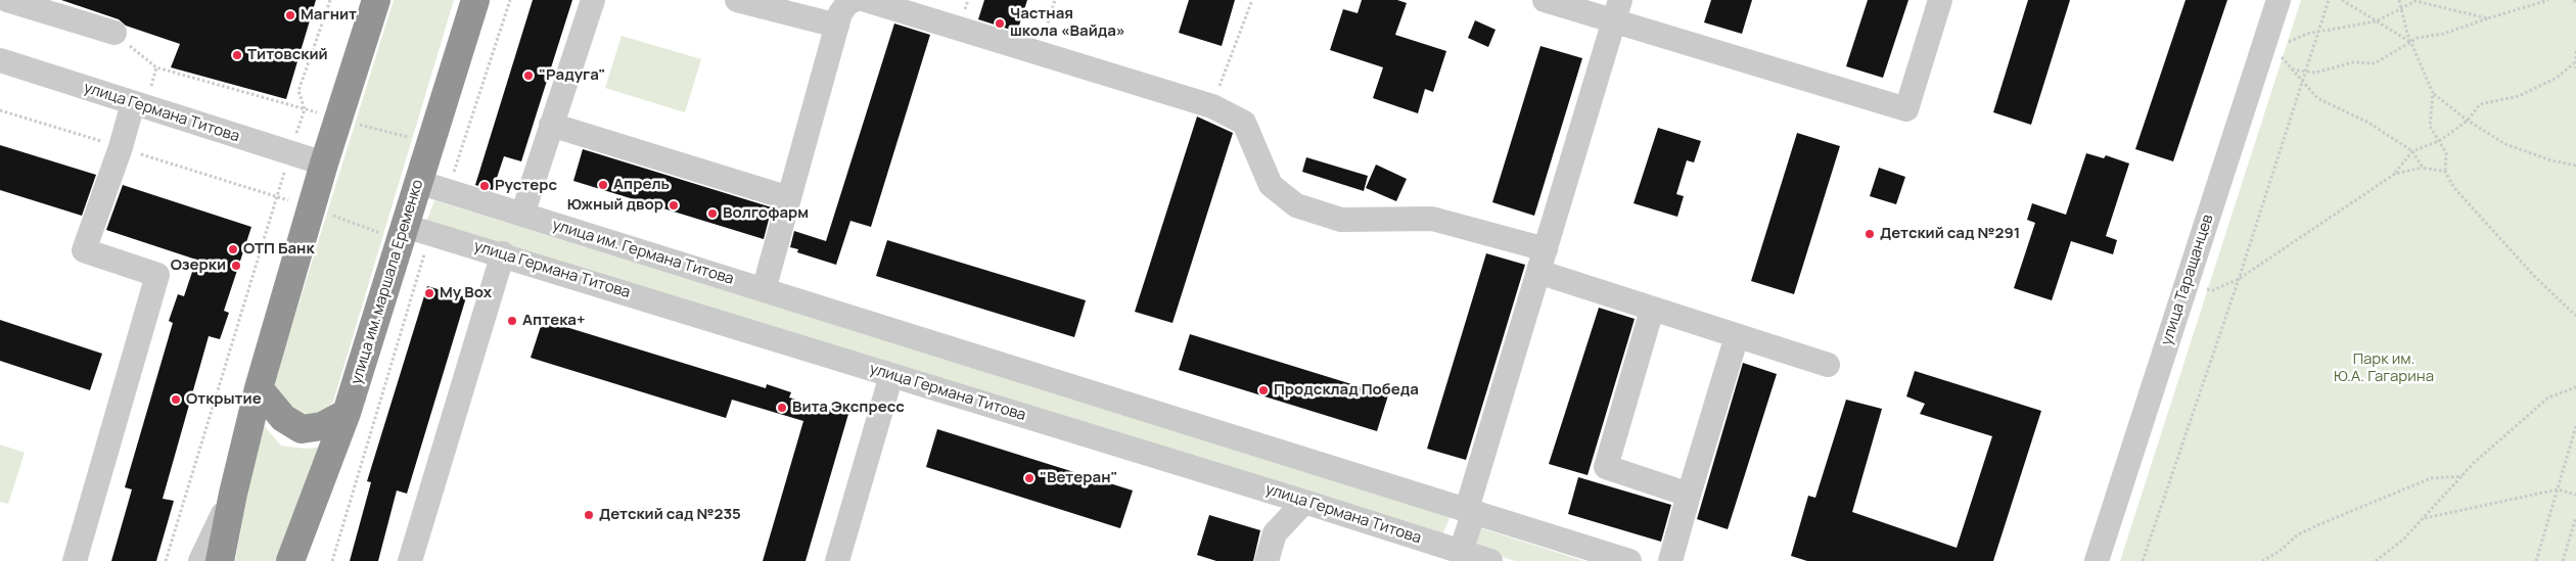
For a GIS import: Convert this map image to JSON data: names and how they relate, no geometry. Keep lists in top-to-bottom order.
{
  "streets": {
    "highway": ["улица им. маршала Еременко"],
    "street": ["улица Германа Титова", "улица им. Германа Титова", "улица Таращанцев"]
  },
  "crossings": [
    ["улица Германа Титова", "улица им. маршала Еременко"]
  ],
  "parks": ["Парк им. Ю.А. Гагарина"],
  "places": [
    "Магнит",
    "Частная школа «Вайда»",
    "Титовский",
    "\"Радуга\"",
    "Апрель",
    "Рустерс",
    "Южный двор",
    "Волгофарм",
    "Детский сад №291",
    "ОТП Банк",
    "Озерки",
    "My Box",
    "Аптека+",
    "Продсклад Победа",
    "Открытие",
    "Вита Экспресс",
    "\"Ветеран\"",
    "Детский сад №235"
  ]
}
